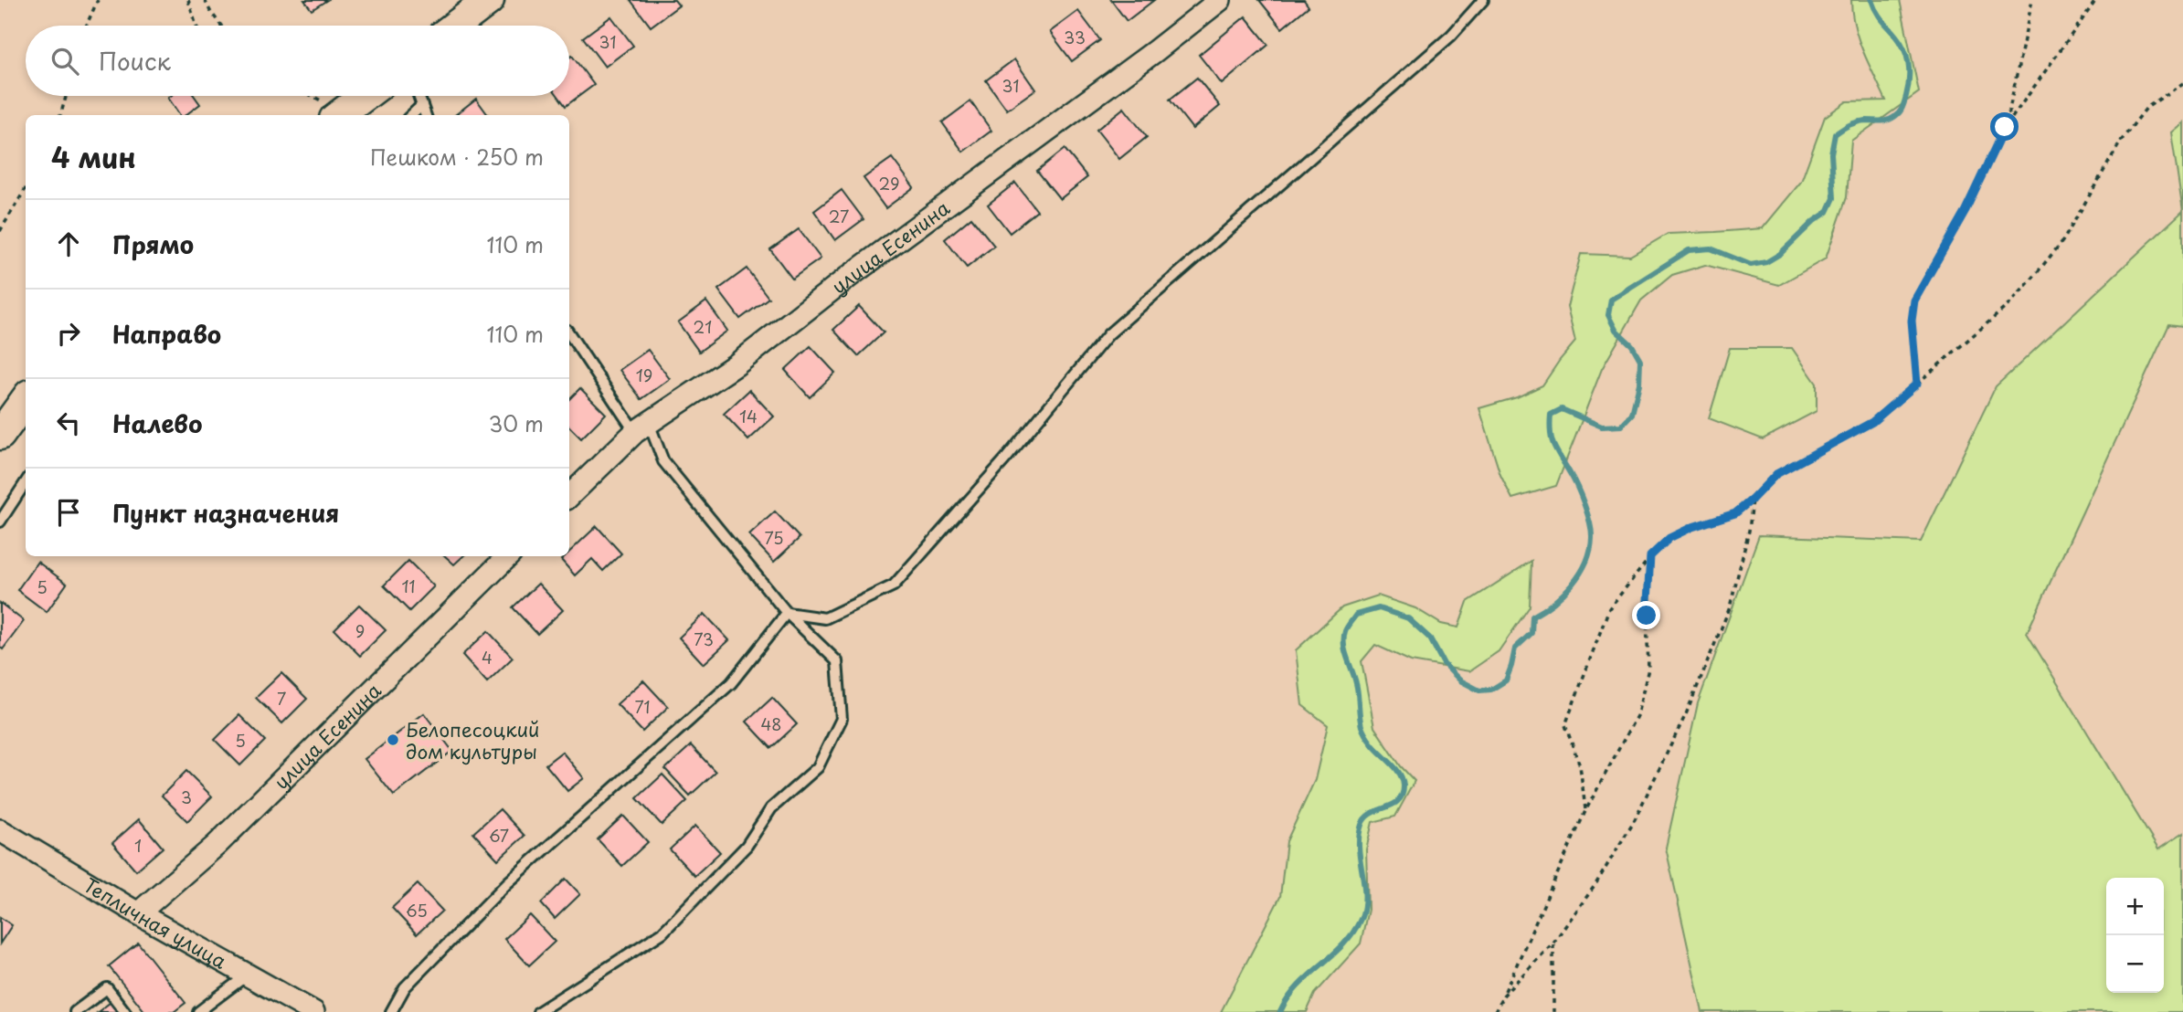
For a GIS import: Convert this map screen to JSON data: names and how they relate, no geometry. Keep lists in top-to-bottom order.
{
  "streets": {
    "street": ["улица Есенина", "Тепличная улица"]
  },
  "crossings": [
    ["улица Есенина", "Тепличная улица"]
  ],
  "places": ["Белопесоцкий дом культуры"],
  "house_numbers": [
    "33",
    "31",
    "31",
    "29",
    "27",
    "21",
    "19",
    "14",
    "75",
    "11",
    "5",
    "9",
    "73",
    "4",
    "7",
    "71",
    "48",
    "5",
    "3",
    "67",
    "1",
    "65"
  ],
  "page": {
    "search": "Поиск",
    "heading": ["4 мин", "Пешком · 250 m"],
    "list": [
      ["Прямо", "110 m"],
      ["Направо", "110 m"],
      ["Налево", "30 m"],
      "Пункт назначения"
    ],
    "map_buttons": ["+", "−"]
  }
}
